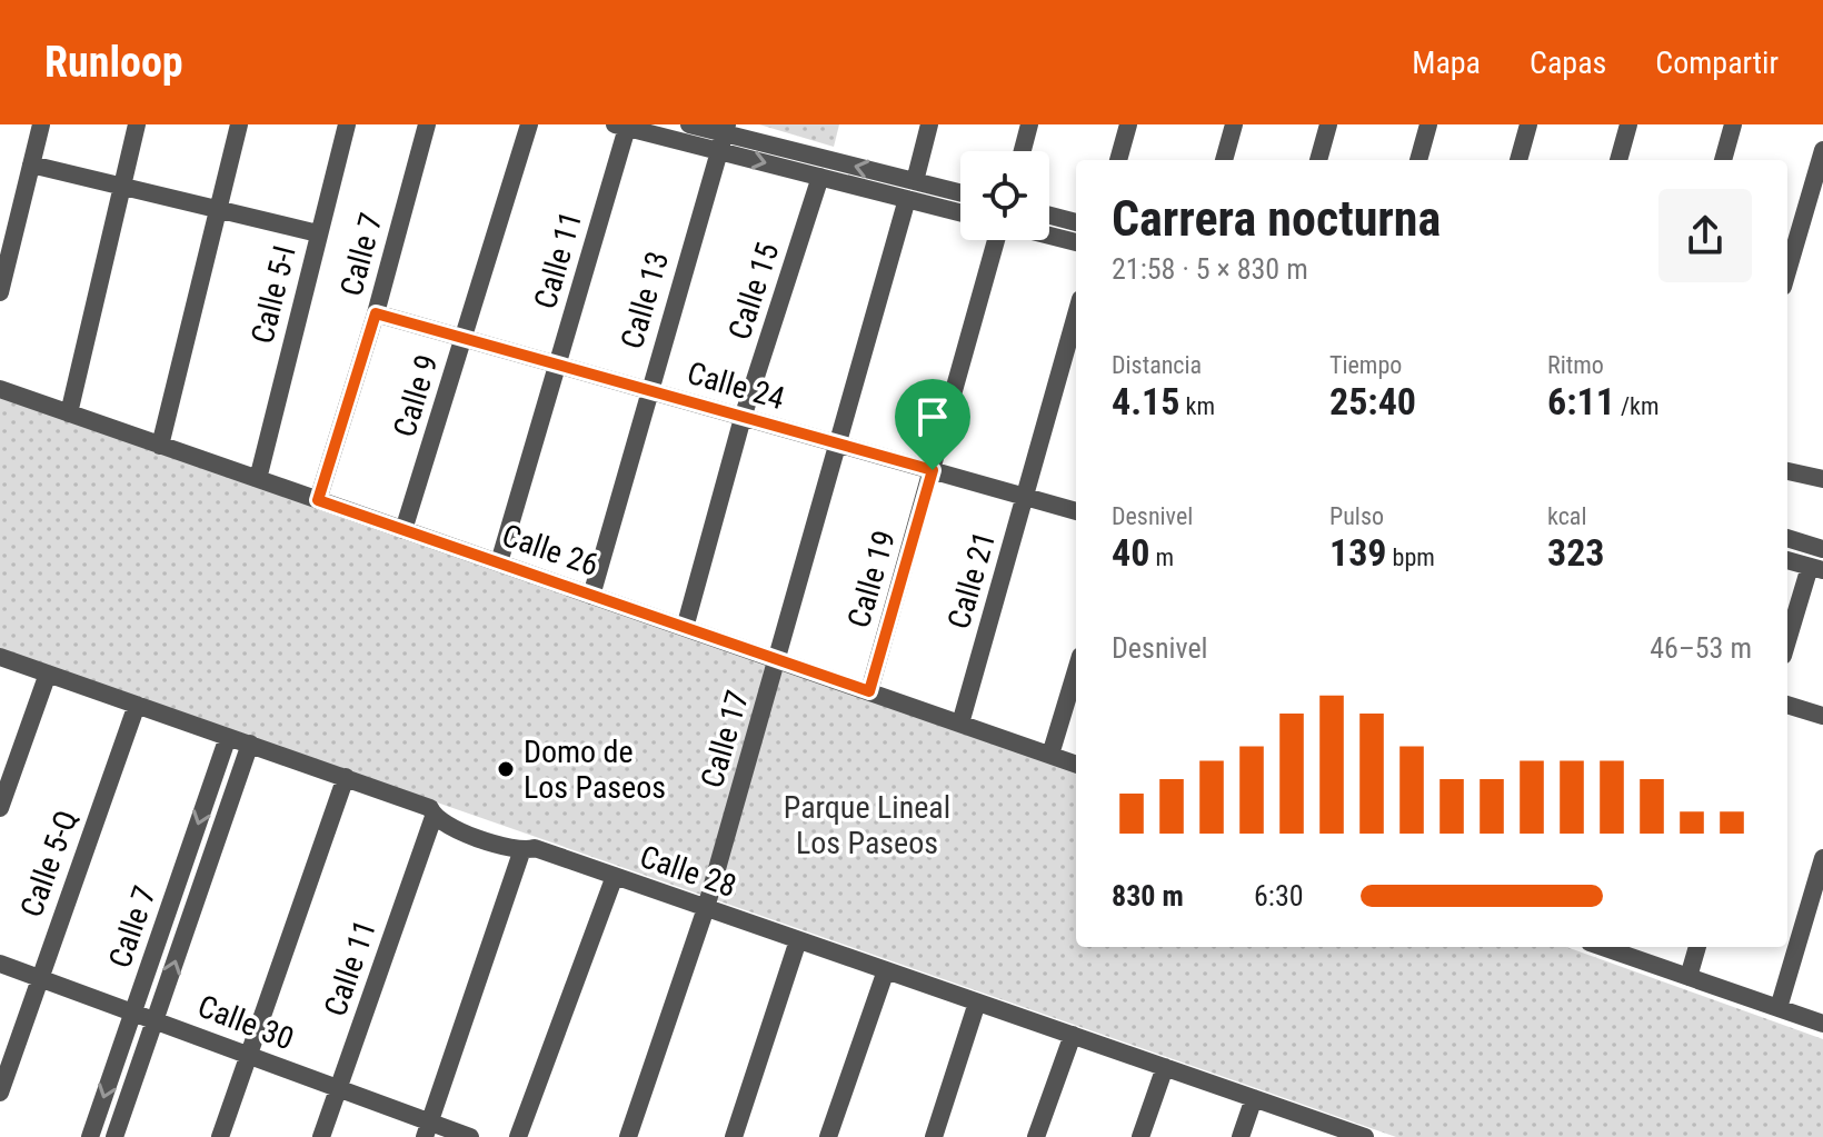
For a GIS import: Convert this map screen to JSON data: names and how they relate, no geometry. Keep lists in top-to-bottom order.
{
  "streets": {
    "street": [
      "Calle 7",
      "Calle 11",
      "Calle 15",
      "Calle 5-I",
      "Calle 13",
      "Calle 24",
      "Calle 9",
      "Calle 26",
      "Calle 19",
      "Calle 21",
      "Calle 17",
      "Calle 5-Q",
      "Calle 28",
      "Calle 30"
    ]
  },
  "crossings": [
    ["Calle 7", "Calle 24"],
    ["Calle 7", "Calle 26"],
    ["Calle 7", "Calle 28"],
    ["Calle 7", "Calle 30"],
    ["Calle 11", "Calle 24"],
    ["Calle 11", "Calle 26"],
    ["Calle 11", "Calle 28"],
    ["Calle 11", "Calle 30"],
    ["Calle 15", "Calle 24"],
    ["Calle 15", "Calle 26"],
    ["Calle 5-I", "Calle 26"],
    ["Calle 13", "Calle 24"],
    ["Calle 13", "Calle 26"],
    ["Calle 24", "Calle 9"],
    ["Calle 24", "Calle 19"],
    ["Calle 24", "Calle 21"],
    ["Calle 24", "Calle 17"],
    ["Calle 9", "Calle 26"],
    ["Calle 26", "Calle 19"],
    ["Calle 26", "Calle 21"],
    ["Calle 26", "Calle 17"],
    ["Calle 17", "Calle 28"],
    ["Calle 5-Q", "Calle 28"],
    ["Calle 5-Q", "Calle 30"]
  ],
  "parks": ["Parque Lineal Los Paseos"],
  "places": ["Domo de Los Paseos"],
  "page": {
    "header": "Runloop",
    "nav": ["Mapa", "Capas", "Compartir"],
    "heading": ["Carrera nocturna", "21:58 · 5 × 830 m"],
    "stats": [
      ["Distancia", "4.15 km"],
      ["Tiempo", "25:40"],
      ["Ritmo", "6:11 /km"],
      ["Desnivel", "40 m"],
      ["Pulso", "139 bpm"],
      ["kcal", "323"]
    ],
    "chart": ["Desnivel", "46–53 m"],
    "list": [
      {
        "name": "830 m",
        "note": "6:30"
      }
    ]
  }
}
